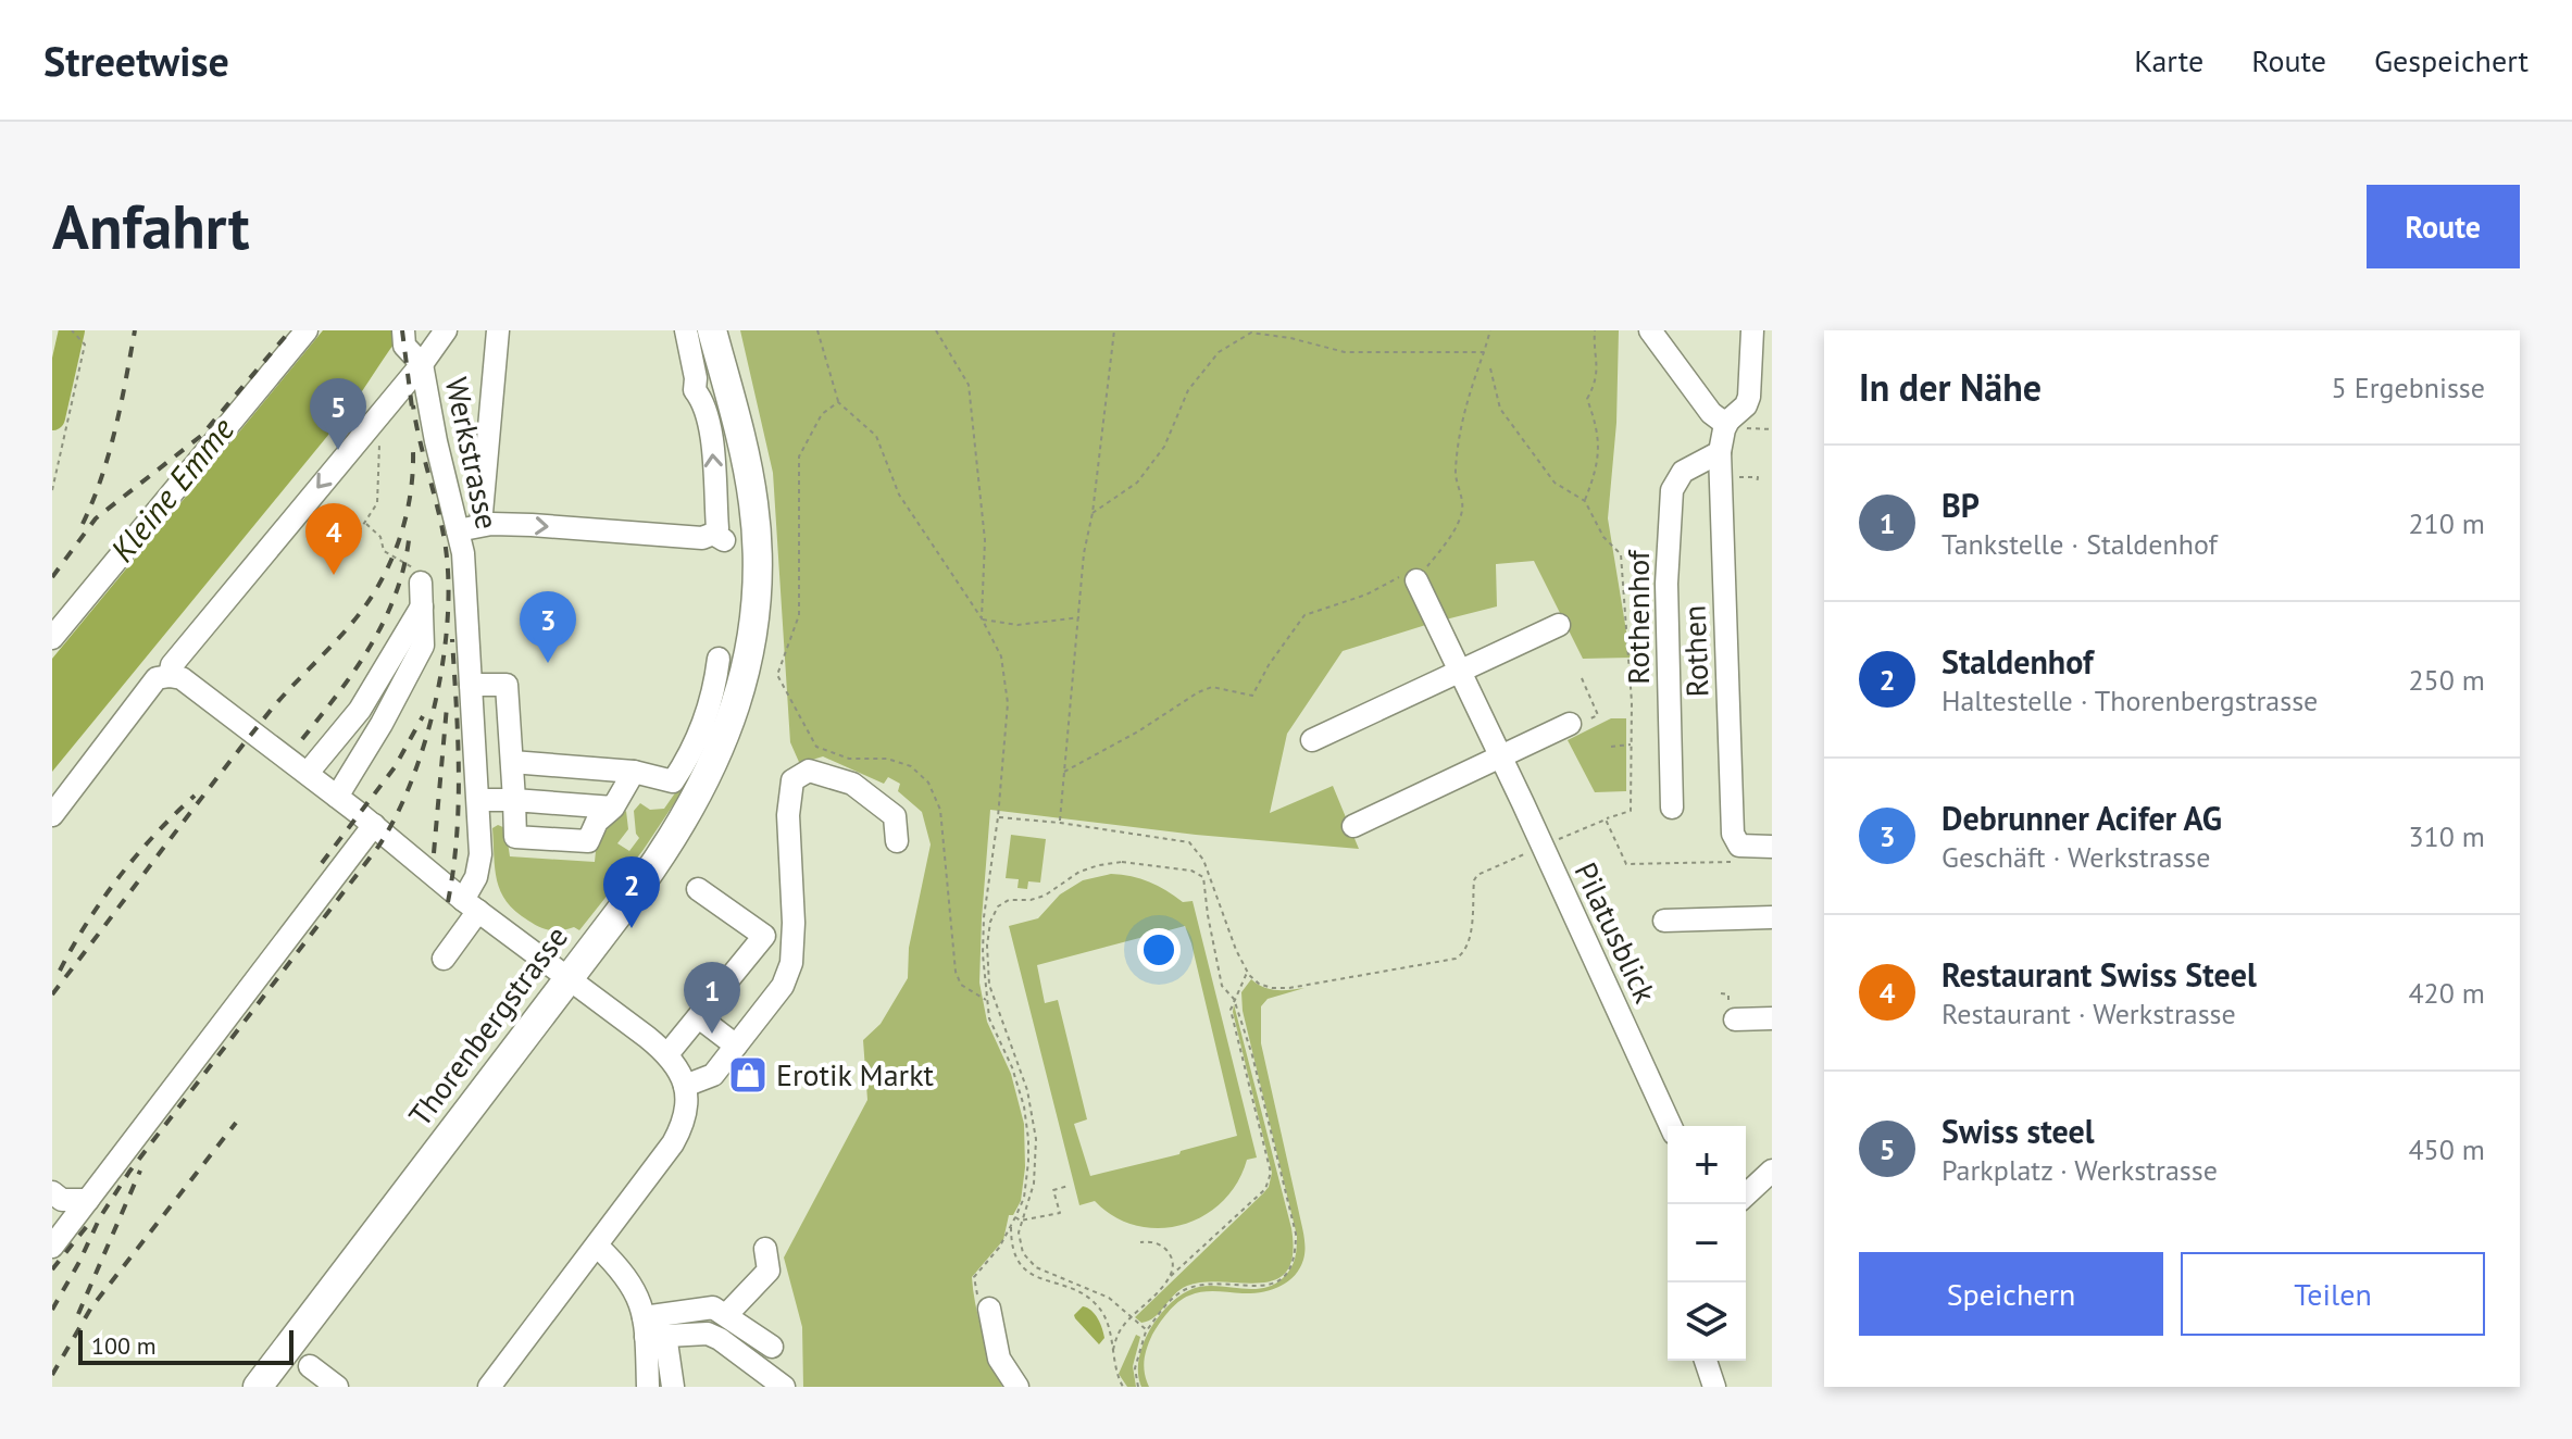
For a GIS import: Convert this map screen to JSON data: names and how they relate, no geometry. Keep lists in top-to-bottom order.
{
  "streets": {
    "main road": ["Thorenbergstrasse"],
    "street": [
      "Werkstrasse",
      "Rothenhof",
      "Rothen",
      "Pilatusblick"
    ]
  },
  "crossings": [
    ["Rothenhof", "Rothen"]
  ],
  "water": ["Kleine Emme"],
  "places": {
    "shop": ["Erotik Markt"]
  },
  "scale_bar": "100 m",
  "page": {
    "header": "Streetwise",
    "nav": ["Karte", "Route", "Gespeichert"],
    "buttons": [
      "Route",
      ["Speichern", "Teilen"]
    ],
    "title": "Anfahrt",
    "heading": ["In der Nähe", "5 Ergebnisse"],
    "pins": [
      "5",
      "4",
      "3",
      "2",
      "1"
    ],
    "list": [
      {
        "mark": "1",
        "name": "BP",
        "note": "Tankstelle · Staldenhof",
        "value": "210 m"
      },
      {
        "mark": "2",
        "name": "Staldenhof",
        "note": "Haltestelle · Thorenbergstrasse",
        "value": "250 m"
      },
      {
        "mark": "3",
        "name": "Debrunner Acifer AG",
        "note": "Geschäft · Werkstrasse",
        "value": "310 m"
      },
      {
        "mark": "4",
        "name": "Restaurant Swiss Steel",
        "note": "Restaurant · Werkstrasse",
        "value": "420 m"
      },
      {
        "mark": "5",
        "name": "Swiss steel",
        "note": "Parkplatz · Werkstrasse",
        "value": "450 m"
      }
    ],
    "map_buttons": ["+", "−"],
    "scale": "100 m"
  }
}
